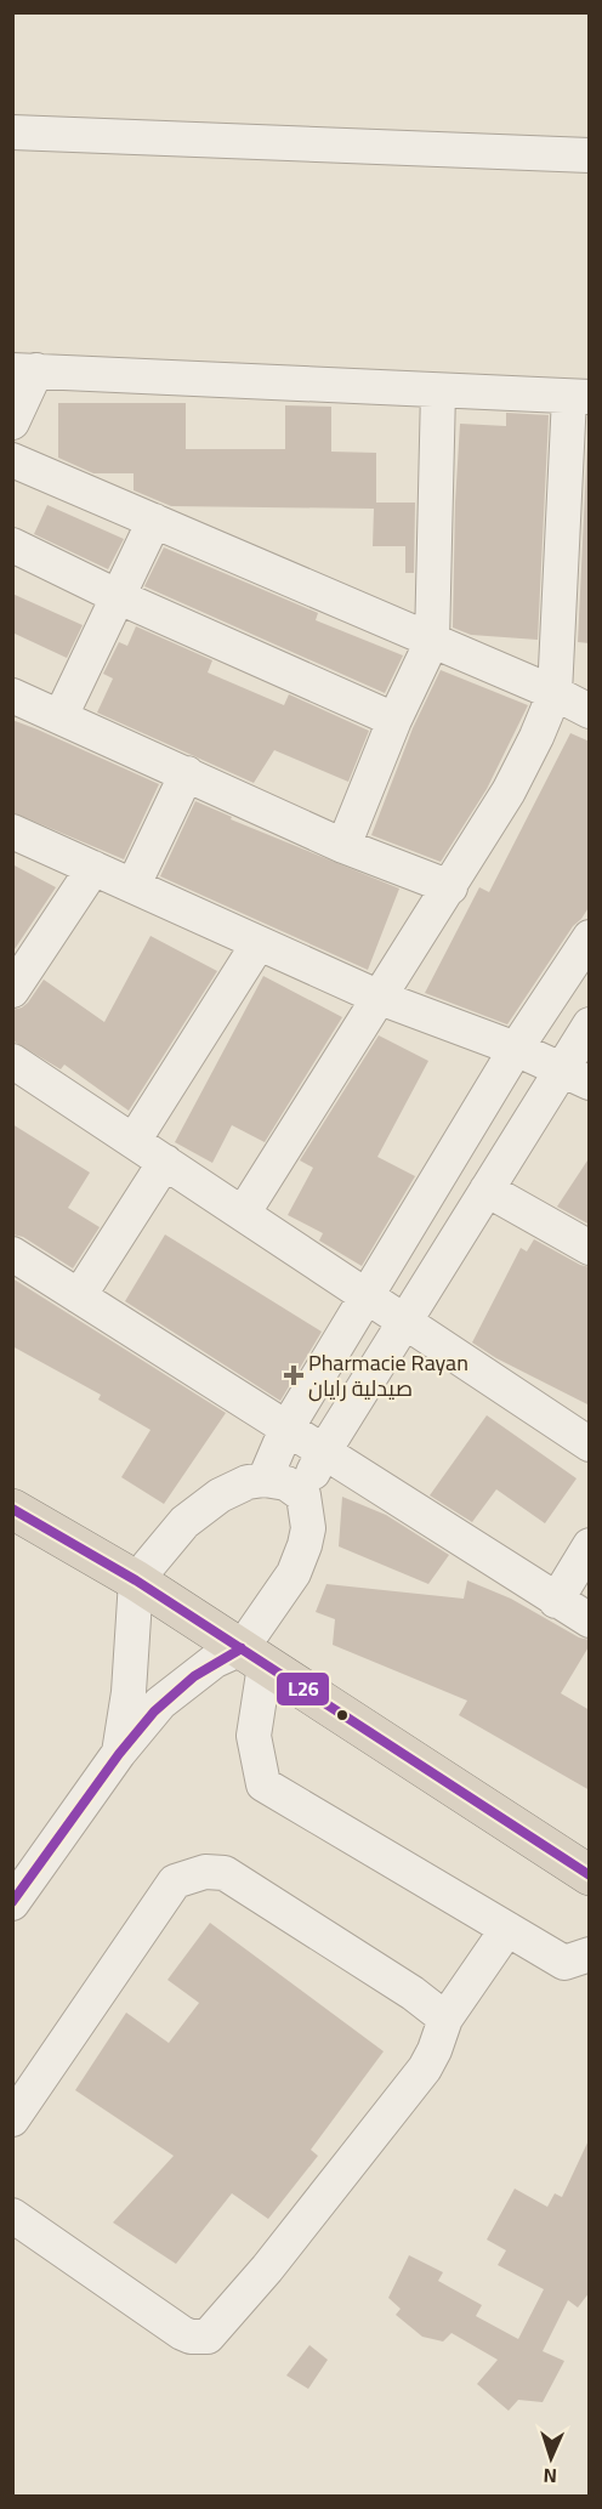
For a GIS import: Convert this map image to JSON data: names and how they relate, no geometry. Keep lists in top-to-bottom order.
{
  "places": {
    "health": ["Pharmacie Rayan صيدلية رايان"]
  },
  "lines": ["transit line L26"],
  "north": "bottom"
}
